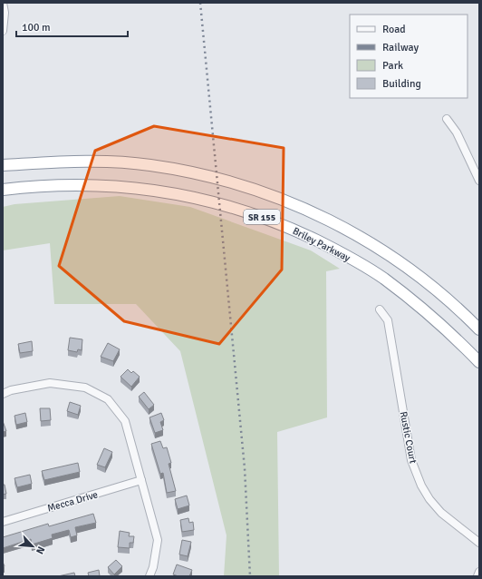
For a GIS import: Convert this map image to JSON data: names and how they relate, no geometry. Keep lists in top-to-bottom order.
{
  "streets": {
    "highway": ["SR 155", "Briley Parkway"],
    "street": ["Rustic Court", "Mecca Drive"]
  },
  "legend": [
    "Road",
    "Railway",
    "Park",
    "Building"
  ],
  "scale_bar": "100 m",
  "north": "bottom right"
}
